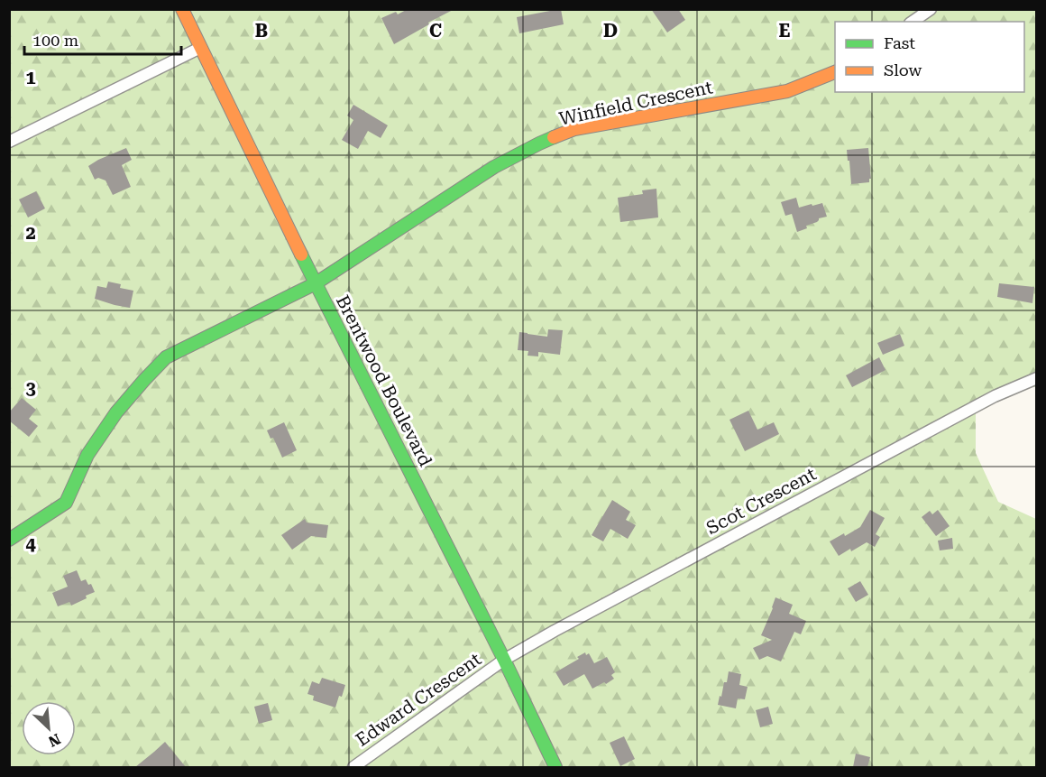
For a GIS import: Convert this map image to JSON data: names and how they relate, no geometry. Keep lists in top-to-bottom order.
{
  "streets": {
    "street": [
      "Winfield Crescent",
      "Brentwood Boulevard",
      "Scot Crescent",
      "Edward Crescent"
    ]
  },
  "crossings": [
    ["Winfield Crescent", "Brentwood Boulevard"],
    ["Brentwood Boulevard", "Scot Crescent"],
    ["Brentwood Boulevard", "Edward Crescent"],
    ["Scot Crescent", "Edward Crescent"]
  ],
  "legend": ["Fast", "Slow"],
  "scale_bar": "100 m",
  "north": "bottom right",
  "grid": {
    "columns": [
      "B",
      "C",
      "D",
      "E"
    ],
    "rows": [
      "1",
      "2",
      "3",
      "4"
    ]
  }
}
